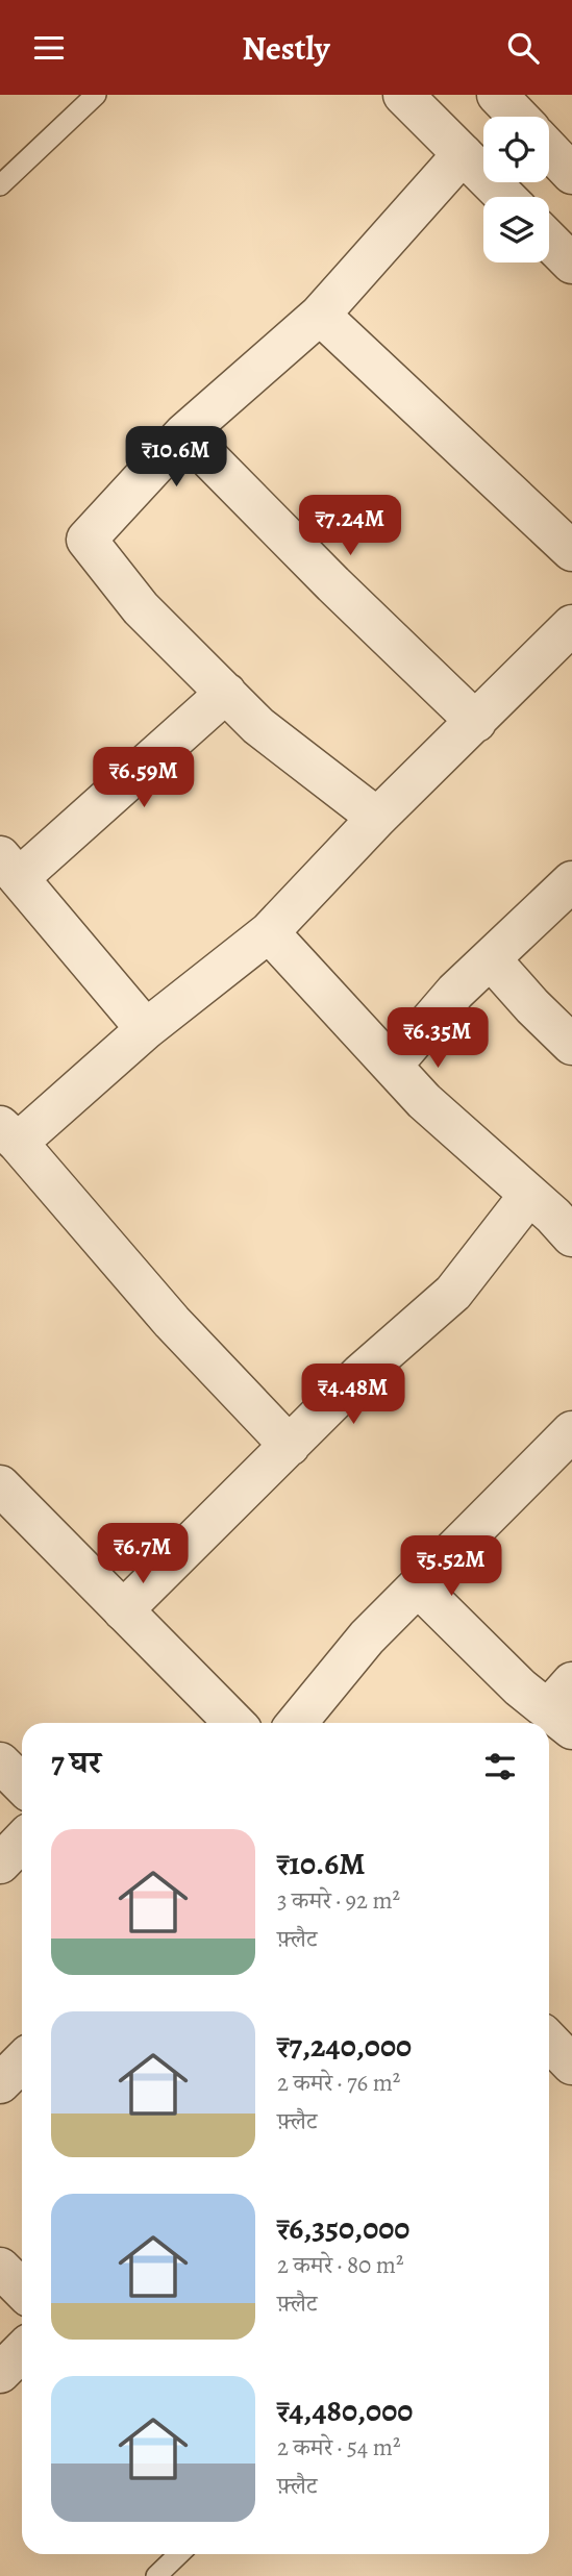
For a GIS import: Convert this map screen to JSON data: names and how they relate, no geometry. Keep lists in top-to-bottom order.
{
  "page": {
    "header": "Nestly",
    "price": [
      "₹10.6M",
      "₹7.24M",
      "₹6.59M",
      "₹6.35M",
      "₹4.48M",
      "₹6.7M",
      "₹5.52M"
    ],
    "heading": "7 घर",
    "list": [
      {
        "name": "₹10.6M",
        "note": "3 कमरे · 92 m² · फ़्लैट"
      },
      {
        "name": "₹7,240,000",
        "note": "2 कमरे · 76 m² · फ़्लैट"
      },
      {
        "name": "₹6,350,000",
        "note": "2 कमरे · 80 m² · फ़्लैट"
      },
      {
        "name": "₹4,480,000",
        "note": "2 कमरे · 54 m² · फ़्लैट"
      }
    ]
  }
}
